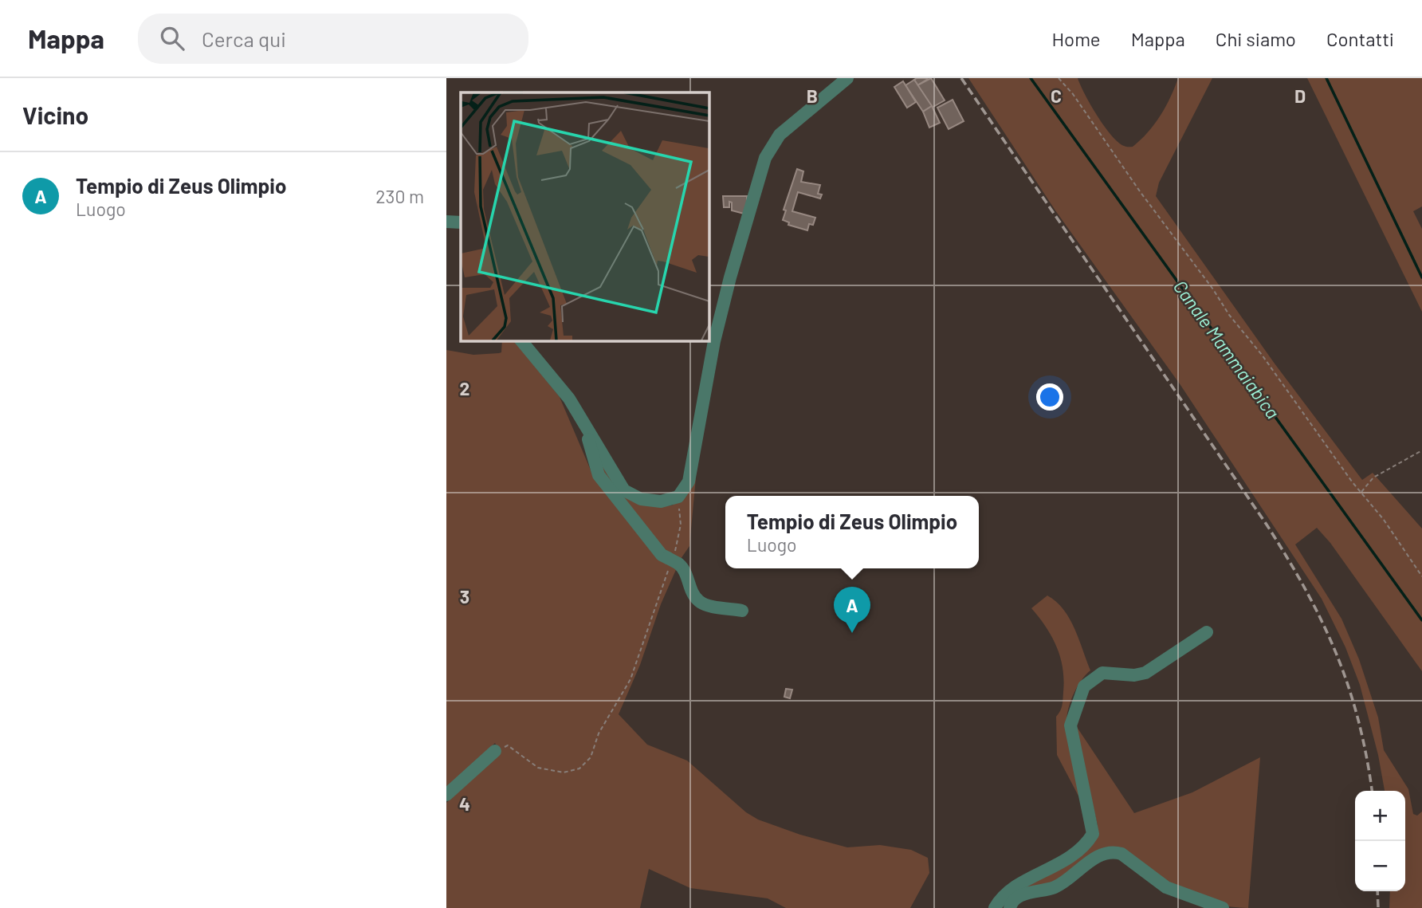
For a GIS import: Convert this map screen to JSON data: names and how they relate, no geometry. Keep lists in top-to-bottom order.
{
  "water": ["Canale Mammaiabica"],
  "page": {
    "header": "Mappa",
    "search": "Cerca qui",
    "nav": [
      "Home",
      "Mappa",
      "Chi siamo",
      "Contatti"
    ],
    "heading": "Vicino",
    "list": [
      {
        "mark": "A",
        "name": "Tempio di Zeus Olimpio",
        "note": "Luogo",
        "value": "230 m"
      }
    ],
    "popup": ["Tempio di Zeus Olimpio", "Luogo"],
    "pins": "A",
    "map_buttons": ["+", "−"]
  },
  "grid": {
    "columns": ["B", "C", "D"],
    "rows": ["2", "3", "4"]
  }
}
